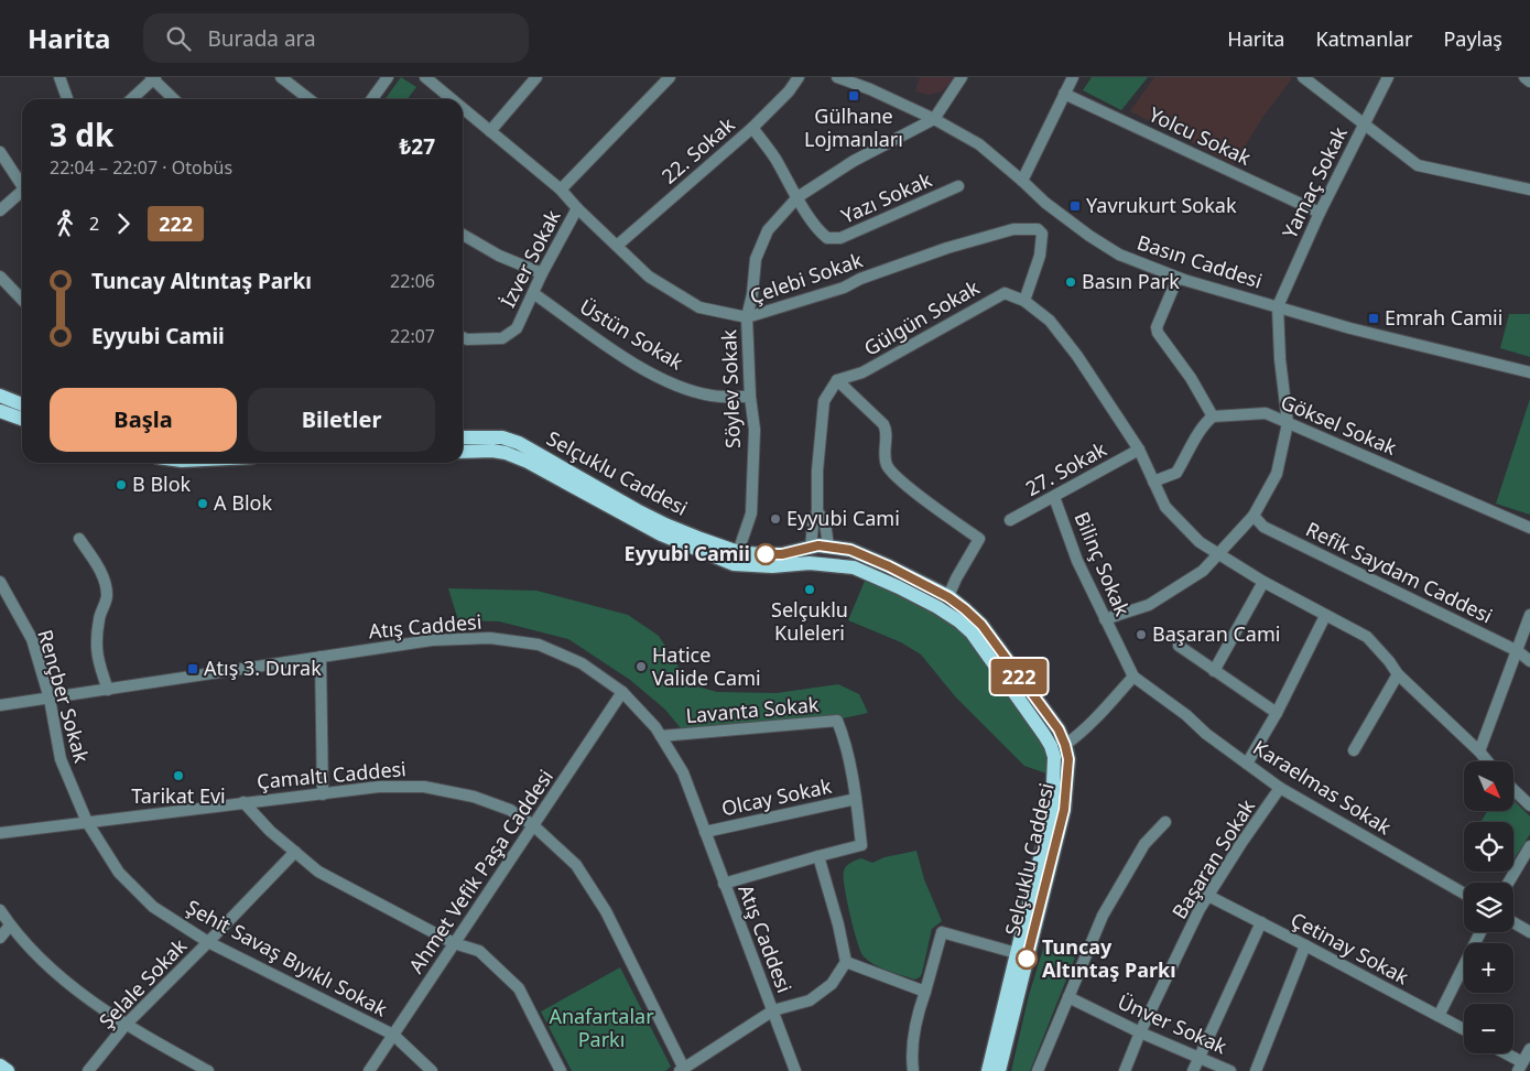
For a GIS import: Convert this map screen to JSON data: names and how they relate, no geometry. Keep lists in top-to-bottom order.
{
  "streets": {
    "main road": ["Selçuklu Caddesi"],
    "street": [
      "Yolcu Sokak",
      "22. Sokak",
      "Yamaç Sokak",
      "Yazı Sokak",
      "İzver Sokak",
      "Basın Caddesi",
      "Çelebi Sokak",
      "Gülgün Sokak",
      "Üstün Sokak",
      "Söylev Sokak",
      "Göksel Sokak",
      "27. Sokak",
      "Bilinç Sokak",
      "Refik Saydam Caddesi",
      "Atış Caddesi",
      "Rençber Sokak",
      "Lavanta Sokak",
      "Çamaltı Caddesi",
      "Karaelmas Sokak",
      "Olcay Sokak",
      "Başaran Sokak",
      "Ahmet Vefik Paşa Caddesi",
      "Çetinay Sokak",
      "Şehit Savaş Bıyıklı Sokak",
      "Şelale Sokak",
      "Ünver Sokak"
    ]
  },
  "crossings": [
    ["Yolcu Sokak", "Yamaç Sokak"],
    ["22. Sokak", "Çelebi Sokak"],
    ["Yamaç Sokak", "Basın Caddesi"],
    ["Yazı Sokak", "Söylev Sokak"],
    ["İzver Sokak", "Çelebi Sokak"],
    ["İzver Sokak", "Üstün Sokak"],
    ["Basın Caddesi", "Söylev Sokak"],
    ["Çelebi Sokak", "Gülgün Sokak"],
    ["Çelebi Sokak", "Söylev Sokak"],
    ["Üstün Sokak", "Söylev Sokak"],
    ["Söylev Sokak", "Selçuklu Caddesi"],
    ["27. Sokak", "Bilinç Sokak"],
    ["Bilinç Sokak", "Karaelmas Sokak"],
    ["Atış Caddesi", "Rençber Sokak"],
    ["Atış Caddesi", "Lavanta Sokak"],
    ["Atış Caddesi", "Olcay Sokak"],
    ["Atış Caddesi", "Ahmet Vefik Paşa Caddesi"],
    ["Rençber Sokak", "Çamaltı Caddesi"],
    ["Rençber Sokak", "Şehit Savaş Bıyıklı Sokak"],
    ["Lavanta Sokak", "Olcay Sokak"],
    ["Çamaltı Caddesi", "Ahmet Vefik Paşa Caddesi"],
    ["Çamaltı Caddesi", "Şehit Savaş Bıyıklı Sokak"],
    ["Karaelmas Sokak", "Başaran Sokak"],
    ["Başaran Sokak", "Çetinay Sokak"],
    ["Başaran Sokak", "Ünver Sokak"],
    ["Ahmet Vefik Paşa Caddesi", "Şehit Savaş Bıyıklı Sokak"],
    ["Şehit Savaş Bıyıklı Sokak", "Şelale Sokak"]
  ],
  "parks": ["Anafartalar Parkı"],
  "places": {
    "transit": [
      "Gülhane Lojmanları",
      "Yavrukurt Sokak",
      "Emrah Camii",
      "Atış 3. Durak"
    ],
    "other": [
      "Basın Park",
      "B Blok",
      "A Blok",
      "Eyyubi Cami",
      "Eyyubi Camii",
      "Selçuklu Kuleleri",
      "Başaran Cami",
      "Hatice Valide Cami",
      "Tarikat Evi",
      "Tuncay Altıntaş Parkı"
    ]
  },
  "lines": ["bus line 222"],
  "north": "bottom right",
  "page": {
    "header": "Harita",
    "search": "Burada ara",
    "nav": ["Harita", "Katmanlar", "Paylaş"],
    "on_map": "222",
    "heading": ["3 dk", "22:04 – 22:07 · Otobüs", "₺27"],
    "legs": ["2", "222"],
    "list": [
      {
        "name": "Tuncay Altıntaş Parkı",
        "value": "22:06"
      },
      {
        "name": "Eyyubi Camii",
        "value": "22:07"
      }
    ],
    "buttons": ["Başla", "Biletler"],
    "map_buttons": ["+", "−"]
  }
}
